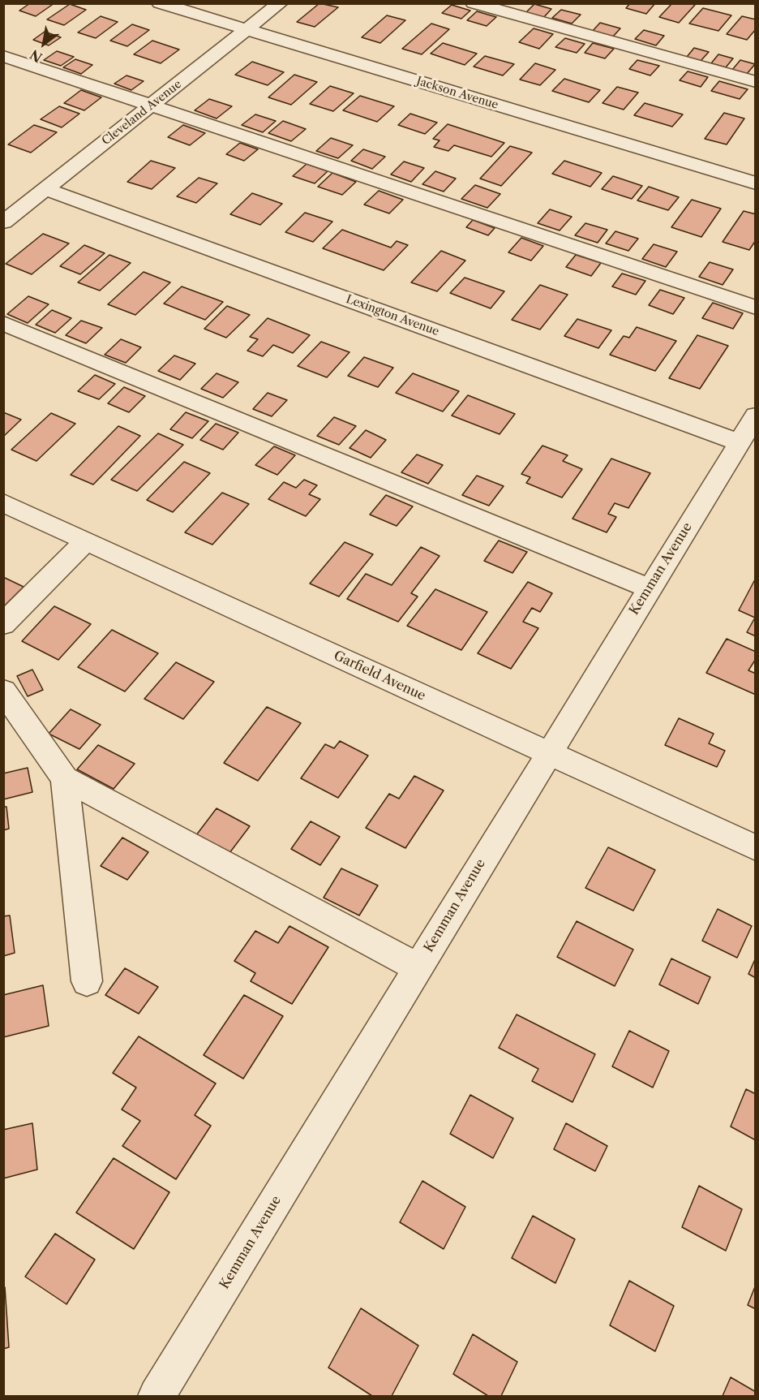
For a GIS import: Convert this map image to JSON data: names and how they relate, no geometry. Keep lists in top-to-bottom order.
{
  "streets": {
    "street": [
      "Jackson Avenue",
      "Cleveland Avenue",
      "Lexington Avenue",
      "Kemman Avenue",
      "Garfield Avenue"
    ]
  },
  "crossings": [
    ["Jackson Avenue", "Cleveland Avenue"],
    ["Cleveland Avenue", "Lexington Avenue"],
    ["Lexington Avenue", "Kemman Avenue"],
    ["Kemman Avenue", "Garfield Avenue"]
  ],
  "north": "bottom left"
}
